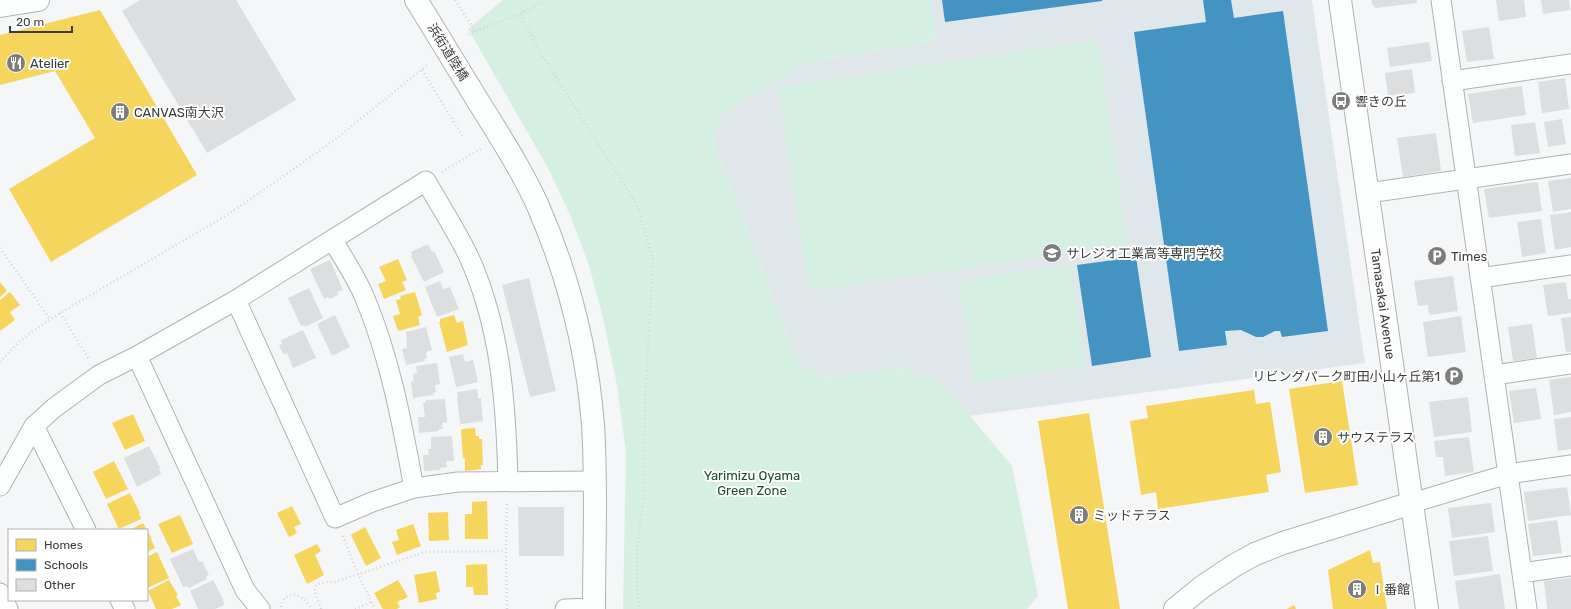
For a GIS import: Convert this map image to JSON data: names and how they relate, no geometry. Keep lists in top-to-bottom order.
{
  "streets": {
    "street": ["浜街道陸橋", "Tamasakai Avenue"]
  },
  "parks": ["Yarimizu Oyama Green Zone"],
  "places": {
    "restaurant": ["Atelier"],
    "bus stop": ["響きの丘"],
    "building": [
      "CANVAS南大沢",
      "サウステラス",
      "ミッドテラス",
      "Ⅰ番館"
    ],
    "school or university": ["サレジオ工業高等専門学校"],
    "parking": ["Times", "リビングパーク町田小山ヶ丘第1"]
  },
  "legend": ["Homes", "Schools", "Other"],
  "scale_bar": "20 m"
}
